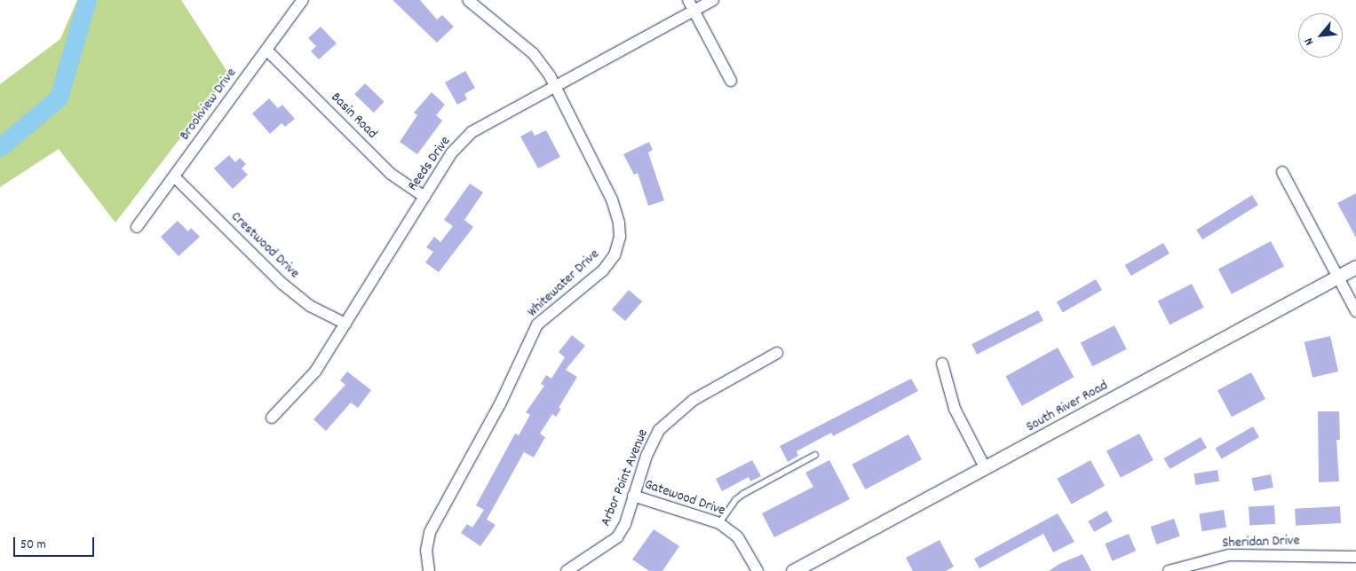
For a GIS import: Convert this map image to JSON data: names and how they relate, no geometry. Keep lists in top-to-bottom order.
{
  "streets": {
    "street": [
      "Brookview Drive",
      "Basin Road",
      "Reeds Drive",
      "Crestwood Drive",
      "Whitewater Drive",
      "South River Road",
      "Arbor Point Avenue",
      "Gatewood Drive",
      "Sheridan Drive"
    ]
  },
  "crossings": [
    ["Brookview Drive", "Basin Road"],
    ["Brookview Drive", "Crestwood Drive"],
    ["Basin Road", "Reeds Drive"],
    ["Reeds Drive", "Crestwood Drive"],
    ["Reeds Drive", "Whitewater Drive"],
    ["Arbor Point Avenue", "Gatewood Drive"]
  ],
  "scale_bar": "50 m",
  "north": "bottom left"
}
